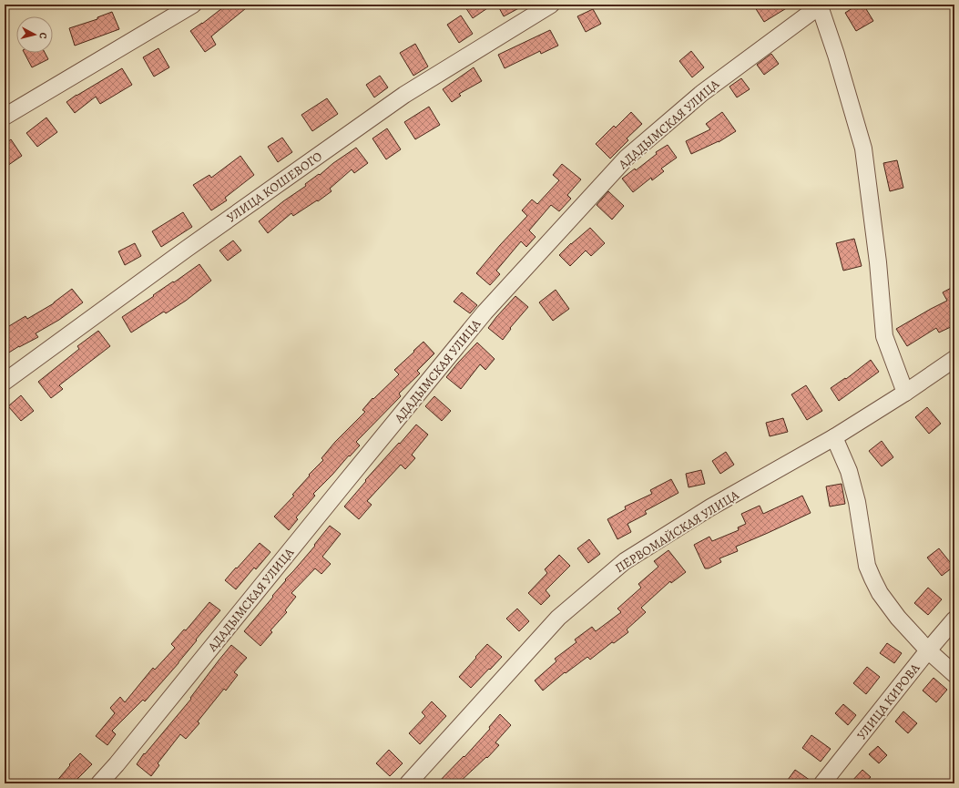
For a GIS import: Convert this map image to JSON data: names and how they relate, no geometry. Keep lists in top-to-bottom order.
{
  "streets": {
    "street": [
      "АДАДЫМСКАЯ УЛИЦА",
      "УЛИЦА КОШЕВОГО",
      "ПЕРВОМАЙСКАЯ УЛИЦА",
      "УЛИЦА КИРОВА"
    ]
  },
  "north": "right"
}
